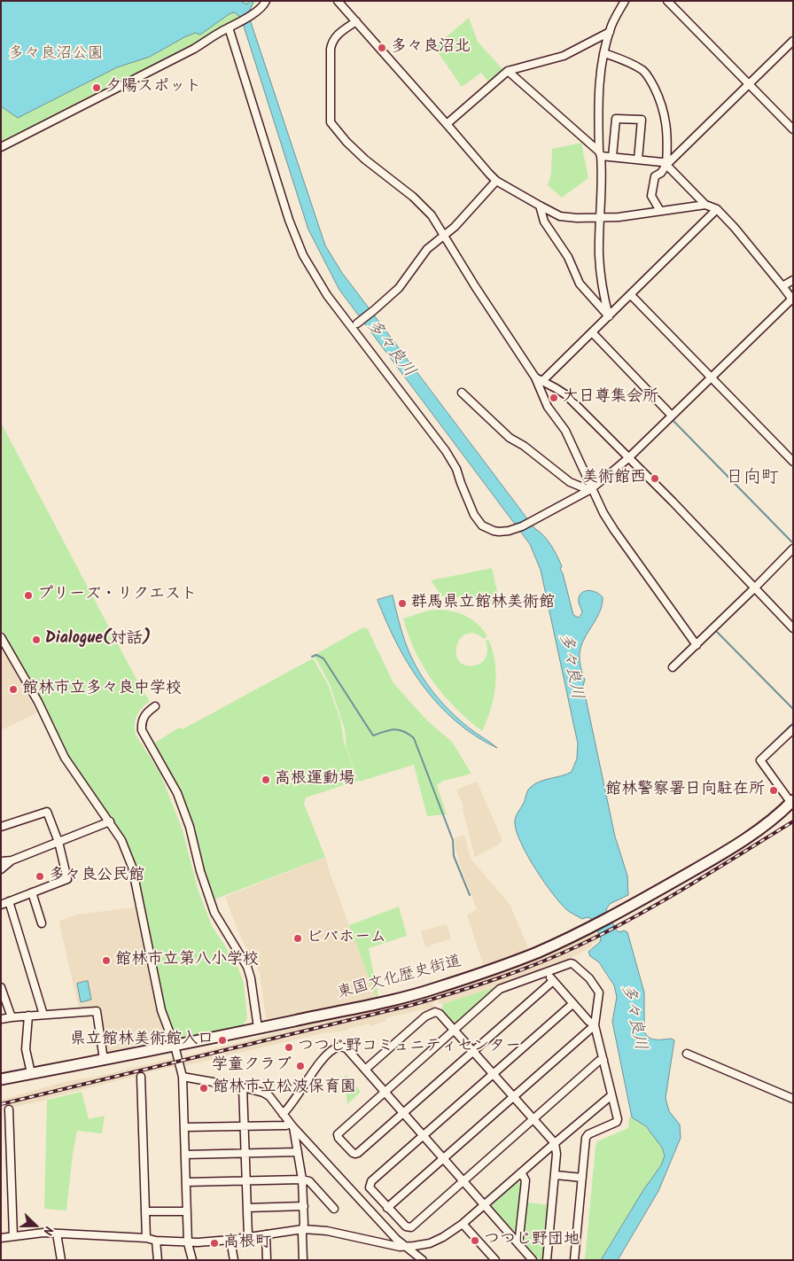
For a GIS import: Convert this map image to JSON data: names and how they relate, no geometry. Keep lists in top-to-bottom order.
{
  "streets": {
    "highway": ["東国文化歴史街道"]
  },
  "districts": ["日向町"],
  "water": ["多々良川"],
  "parks": ["多々良沼公園"],
  "places": [
    "多々良沼北",
    "夕陽スポット",
    "大日尊集会所",
    "美術館西",
    "プリーズ・リクエスト",
    "群馬県立館林美術館",
    "Dialogue(対話)",
    "館林市立多々良中学校",
    "高根運動場",
    "館林警察署日向駐在所",
    "多々良公民館",
    "ビバホーム",
    "館林市立第八小学校",
    "県立館林美術館入口",
    "つつじ野コミュニティセンター",
    "学童クラブ",
    "館林市立松波保育園",
    "つつじ野団地",
    "高根町"
  ],
  "north": "right"
}
